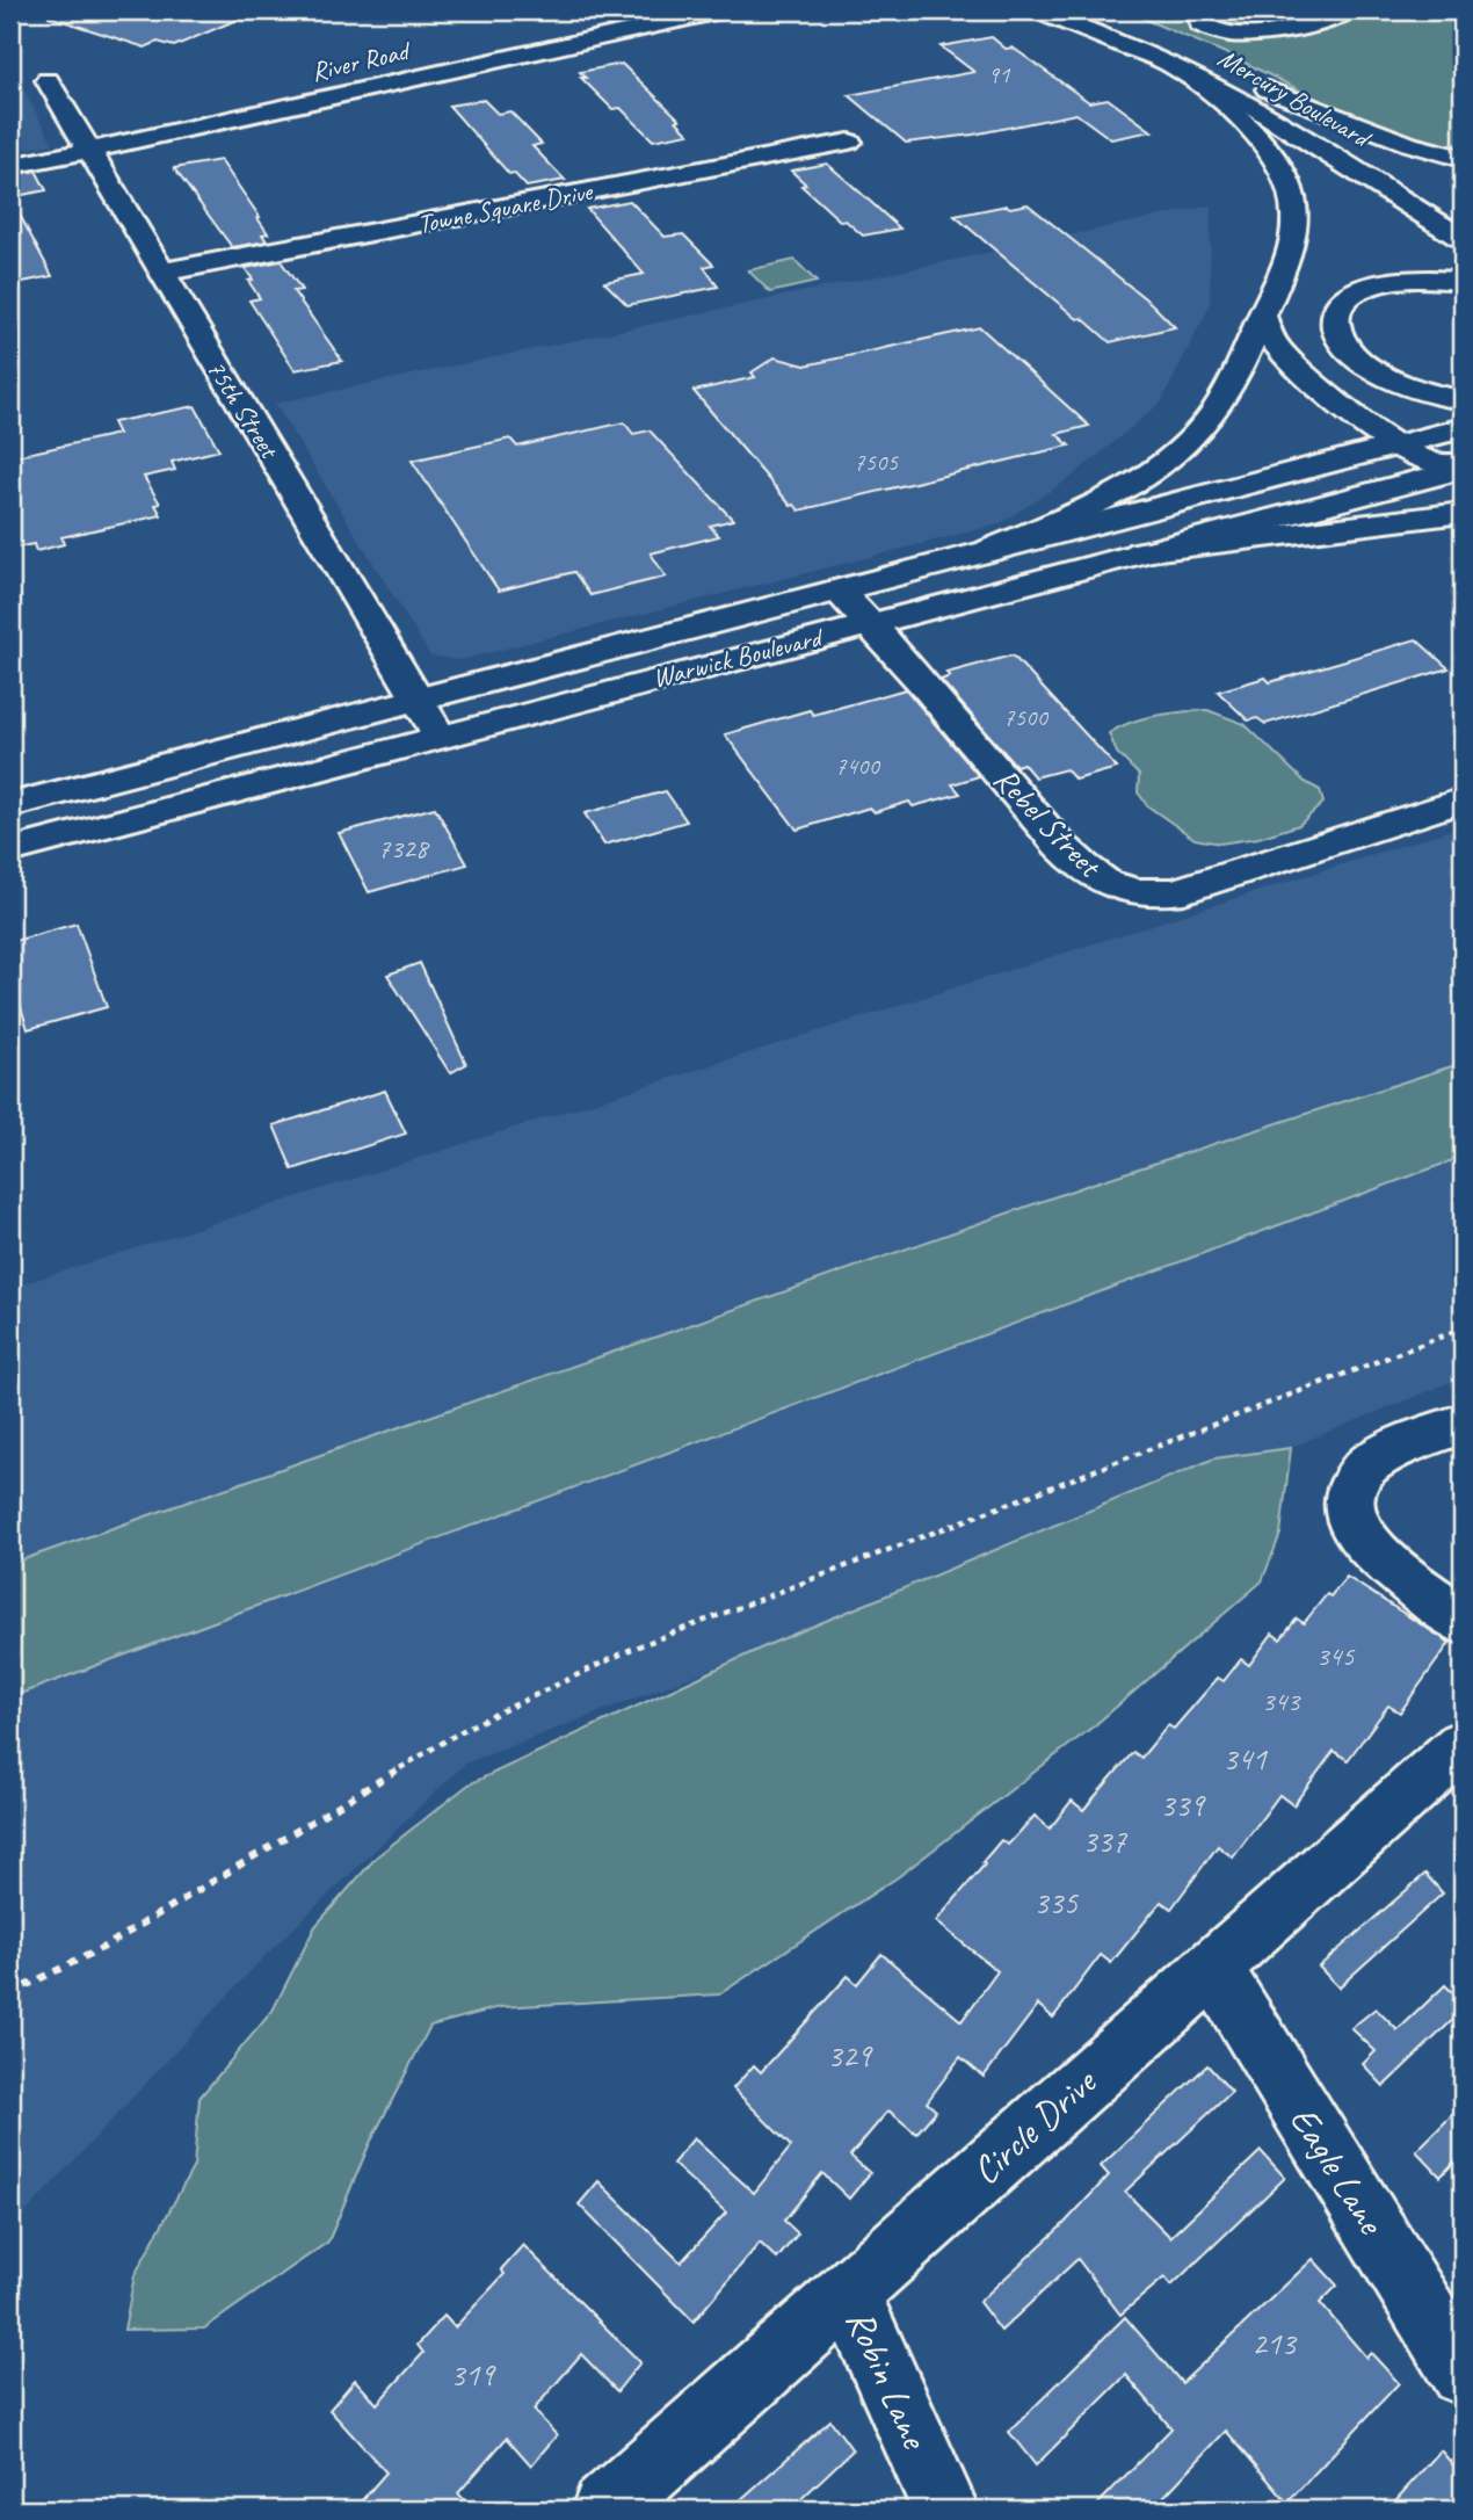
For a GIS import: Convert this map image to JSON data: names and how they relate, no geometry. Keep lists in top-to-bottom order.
{
  "streets": {
    "main road": [
      "River Road",
      "Mercury Boulevard",
      "Towne Square Drive",
      "75th Street",
      "Warwick Boulevard",
      "Rebel Street",
      "Circle Drive",
      "Eagle Lane",
      "Robin Lane"
    ]
  },
  "crossings": [
    ["River Road", "75th Street"],
    ["Towne Square Drive", "75th Street"],
    ["75th Street", "Warwick Boulevard"],
    ["Warwick Boulevard", "Rebel Street"],
    ["Circle Drive", "Eagle Lane"],
    ["Circle Drive", "Robin Lane"]
  ],
  "house_numbers": [
    "91",
    "7505",
    "7500",
    "7400",
    "7328",
    "345",
    "343",
    "341",
    "339",
    "337",
    "335",
    "329",
    "213",
    "319"
  ]
}
